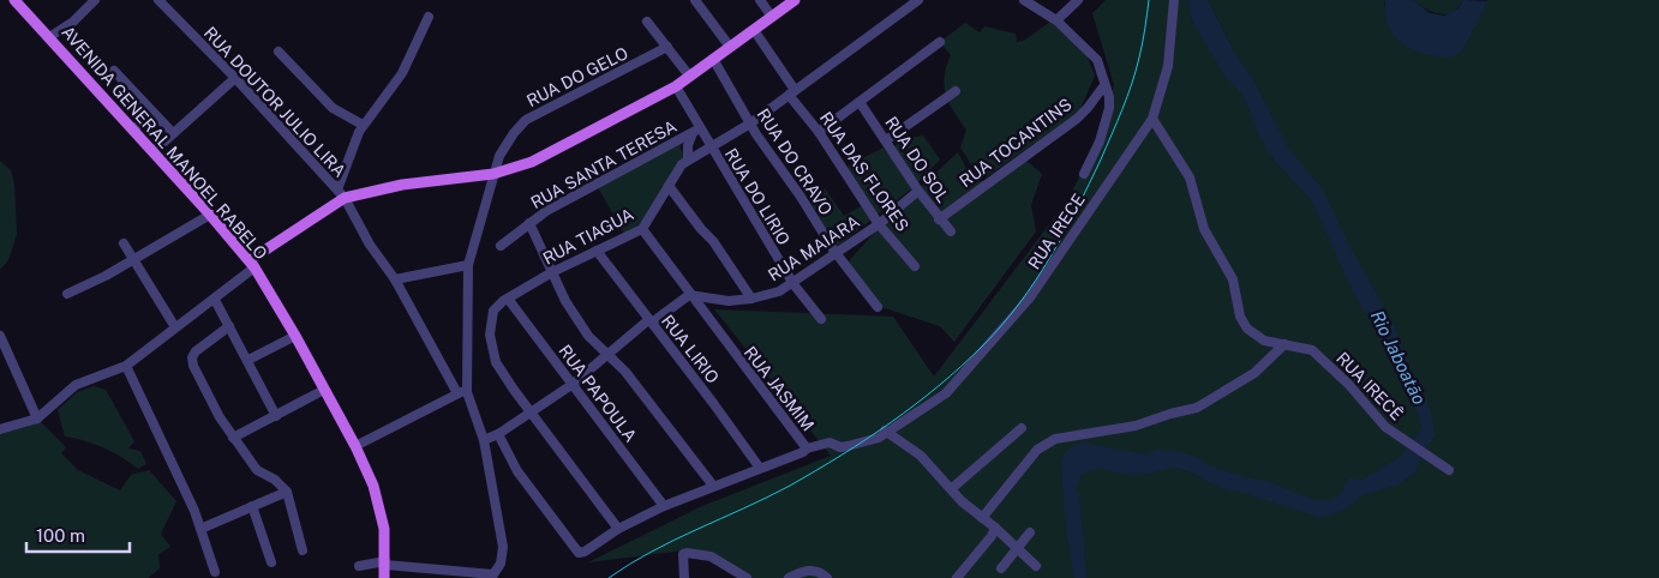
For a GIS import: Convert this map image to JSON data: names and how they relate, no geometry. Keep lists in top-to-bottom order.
{
  "streets": {
    "main road": ["AVENIDA GENERAL MANOEL RABELO"],
    "street": [
      "RUA DO GELO",
      "RUA DOUTOR JULIO LIRA",
      "RUA TOCANTINS",
      "RUA DO SOL",
      "RUA DO CRAVO",
      "RUA SANTA TERESA",
      "RUA DAS FLORES",
      "RUA DO LIRIO",
      "RUA IRECE",
      "RUA TIAGUA",
      "RUA MAIARA",
      "RUA LIRIO",
      "RUA IRECÊ",
      "RUA JASMIM",
      "RUA PAPOULA"
    ]
  },
  "crossings": [
    ["RUA DO GELO", "RUA DOUTOR JULIO LIRA"],
    ["RUA TOCANTINS", "RUA DO SOL"],
    ["RUA DO SOL", "RUA MAIARA"],
    ["RUA DO CRAVO", "RUA TIAGUA"],
    ["RUA DO CRAVO", "RUA MAIARA"],
    ["RUA SANTA TERESA", "RUA DO LIRIO"],
    ["RUA DAS FLORES", "RUA TIAGUA"],
    ["RUA DAS FLORES", "RUA MAIARA"],
    ["RUA DO LIRIO", "RUA TIAGUA"],
    ["RUA DO LIRIO", "RUA MAIARA"],
    ["RUA IRECE", "RUA IRECÊ"],
    ["RUA IRECE", "RUA JASMIM"],
    ["RUA TIAGUA", "RUA LIRIO"],
    ["RUA TIAGUA", "RUA JASMIM"],
    ["RUA TIAGUA", "RUA PAPOULA"],
    ["RUA MAIARA", "RUA JASMIM"],
    ["RUA LIRIO", "RUA JASMIM"],
    ["RUA JASMIM", "RUA PAPOULA"]
  ],
  "water": ["Rio Jaboatão"],
  "scale_bar": "100 m"
}
